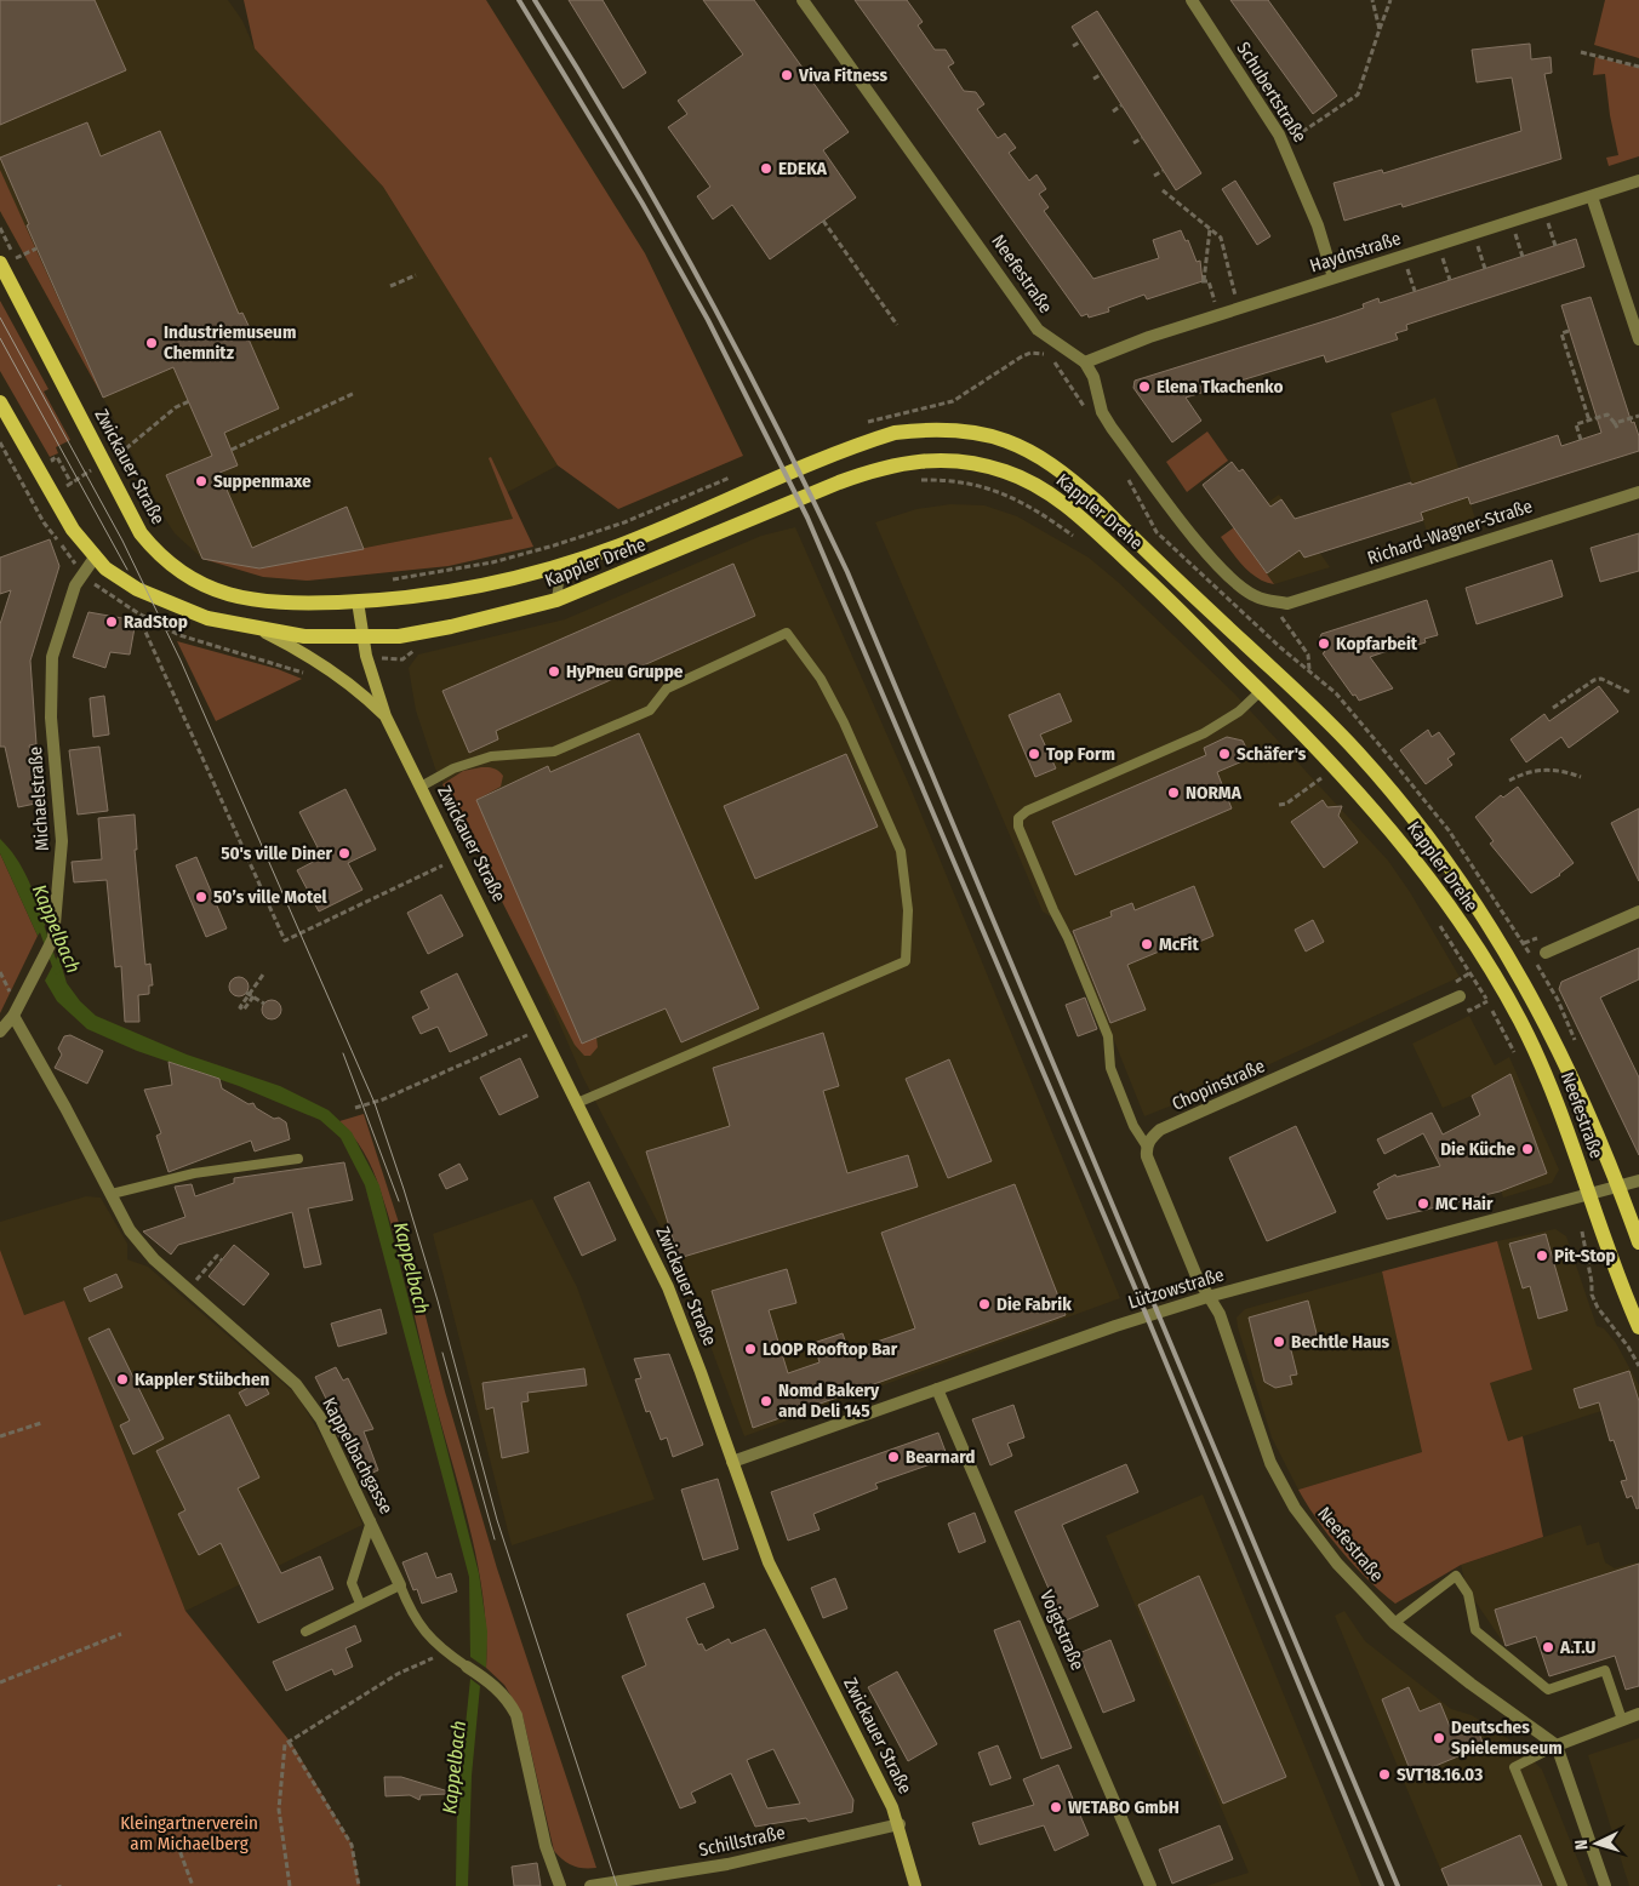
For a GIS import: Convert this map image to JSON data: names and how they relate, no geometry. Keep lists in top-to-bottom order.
{
  "streets": {
    "main road": ["Neefestraße", "Zwickauer Straße", "Kappler Drehe"],
    "street": [
      "Schubertstraße",
      "Haydnstraße",
      "Richard-Wagner-Straße",
      "Michaelstraße",
      "Chopinstraße",
      "Lützowstraße",
      "Kappelbachgasse",
      "Voigtstraße",
      "Schillstraße"
    ]
  },
  "crossings": [
    ["Schubertstraße", "Haydnstraße"],
    ["Haydnstraße", "Neefestraße"],
    ["Neefestraße", "Kappler Drehe"],
    ["Neefestraße", "Lützowstraße"],
    ["Zwickauer Straße", "Kappler Drehe"],
    ["Zwickauer Straße", "Michaelstraße"],
    ["Zwickauer Straße", "Lützowstraße"],
    ["Zwickauer Straße", "Schillstraße"],
    ["Michaelstraße", "Kappelbachgasse"],
    ["Lützowstraße", "Voigtstraße"]
  ],
  "water": ["Kappelbach"],
  "parks": ["Kleingartnerverein am Michaelberg"],
  "places": [
    "Viva Fitness",
    "EDEKA",
    "Industriemuseum Chemnitz",
    "Elena Tkachenko",
    "Suppenmaxe",
    "RadStop",
    "Kopfarbeit",
    "HyPneu Gruppe",
    "Top Form",
    "Schäfer's",
    "NORMA",
    "50's ville Diner",
    "50’s ville Motel",
    "McFit",
    "Die Küche",
    "MC Hair",
    "Pit-Stop",
    "Die Fabrik",
    "Bechtle Haus",
    "LOOP Rooftop Bar",
    "Kappler Stübchen",
    "Nomd Bakery and Deli 145",
    "Bearnard",
    "A.T.U",
    "Deutsches Spielemuseum",
    "SVT18.16.03",
    "WETABO GmbH"
  ],
  "north": "left"
}
